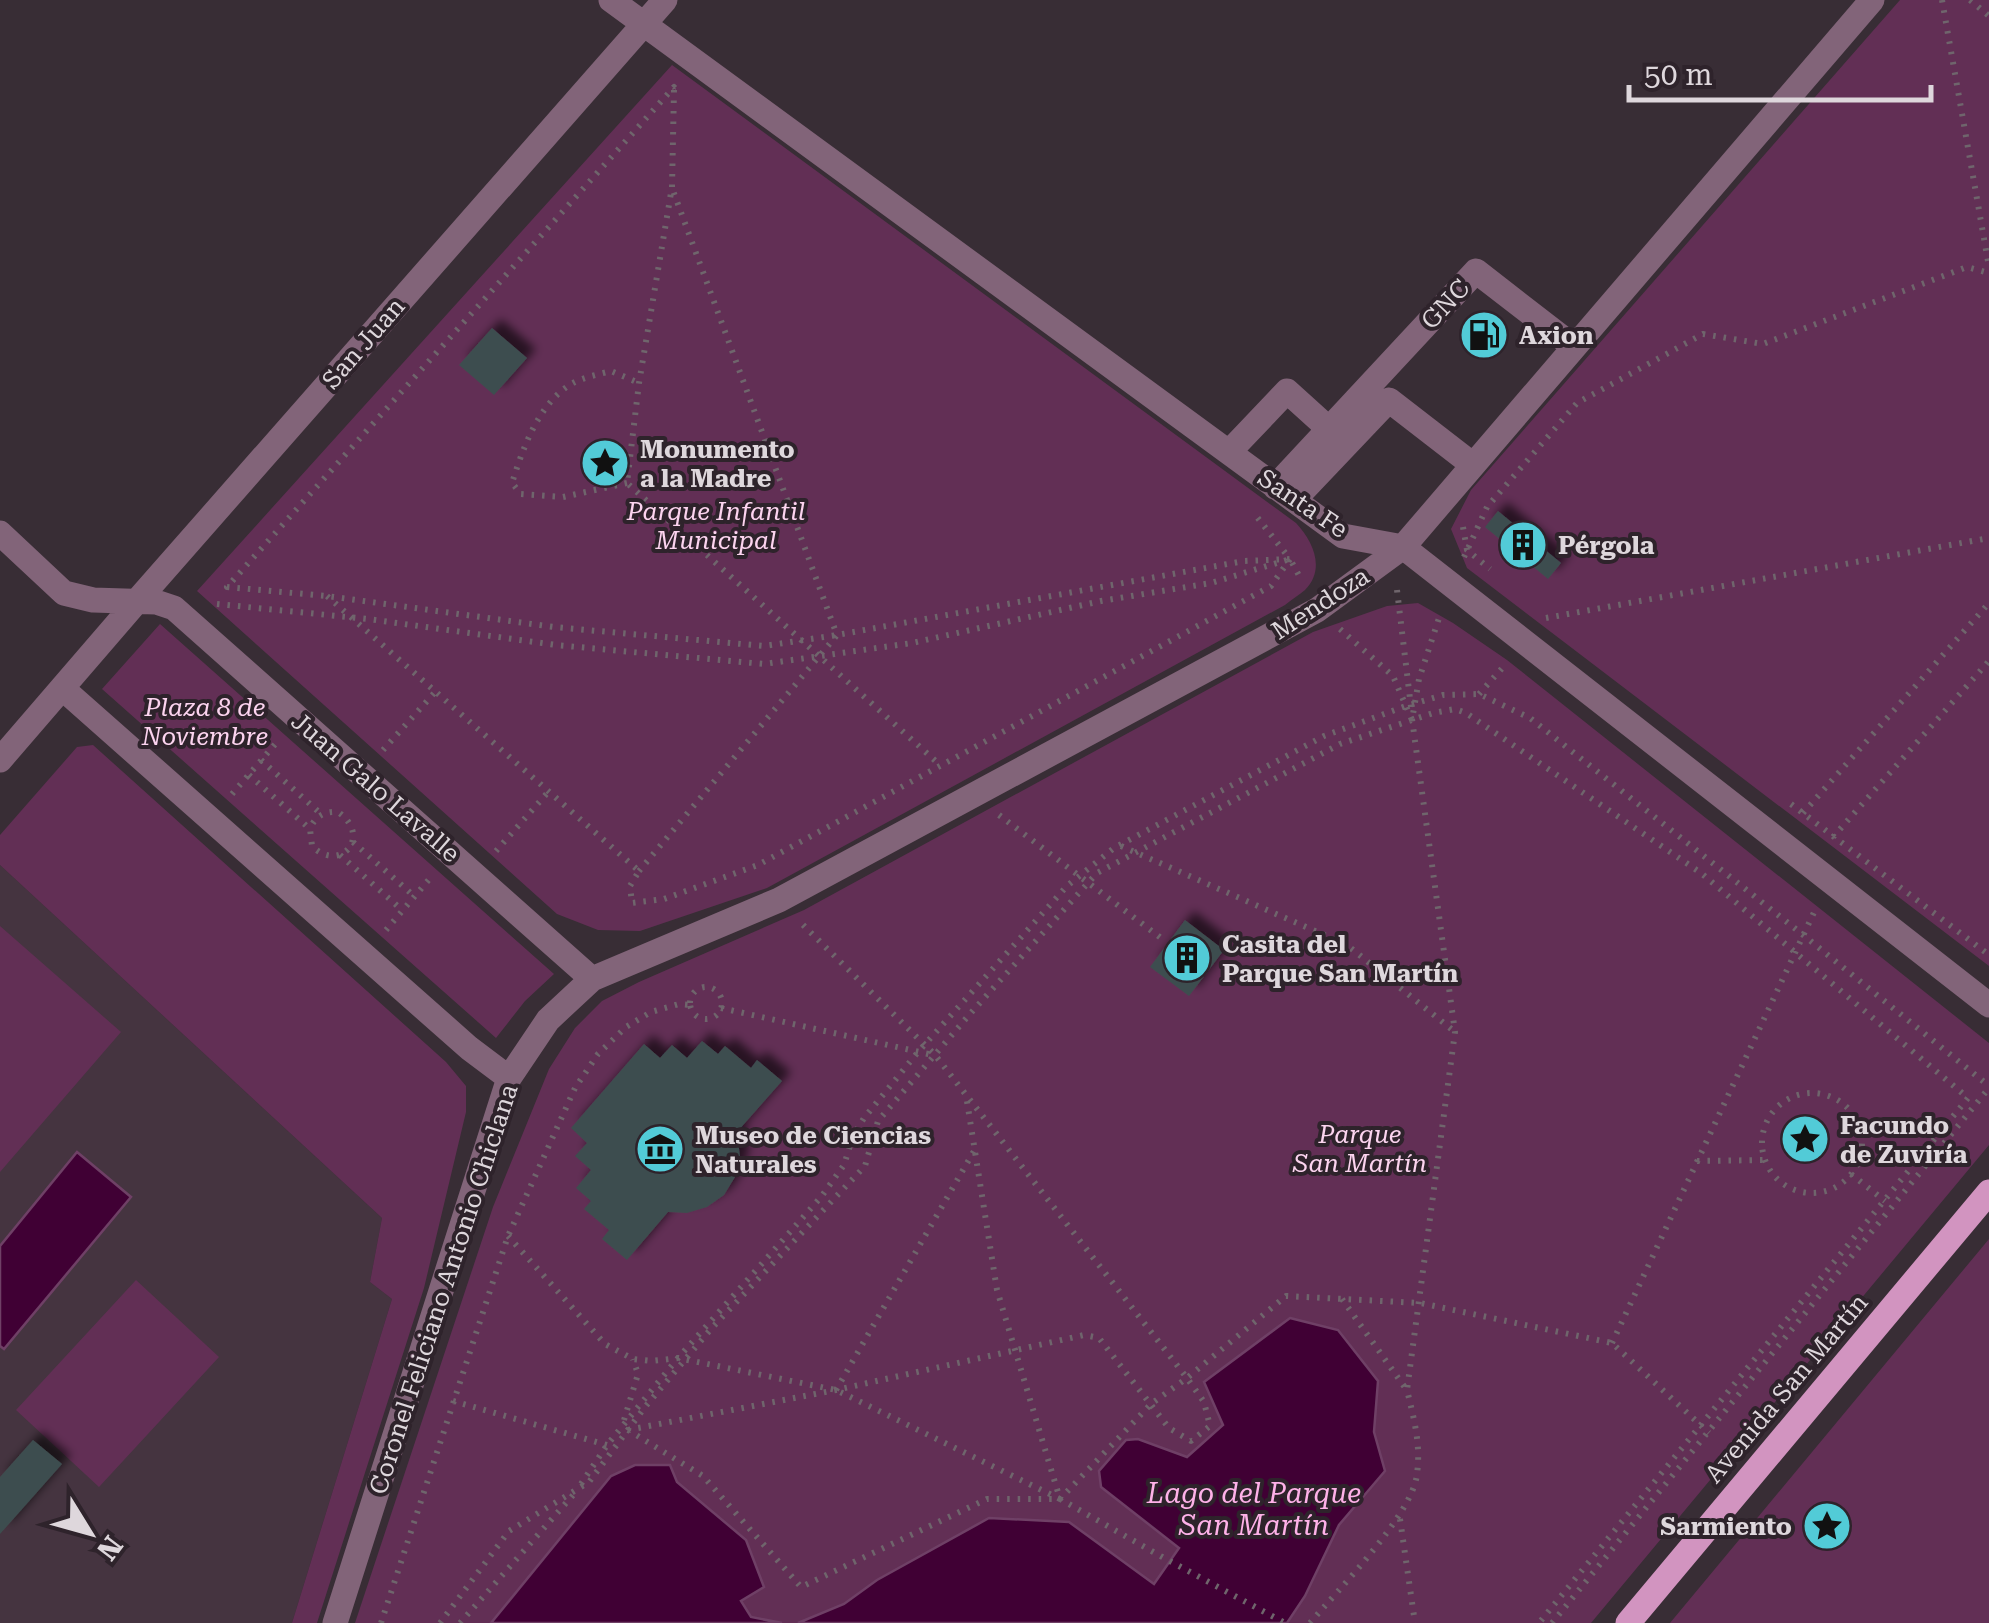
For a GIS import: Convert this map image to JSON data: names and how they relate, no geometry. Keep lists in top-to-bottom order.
{
  "streets": {
    "main road": ["Avenida San Martín"],
    "street": [
      "GNC",
      "San Juan",
      "Santa Fe",
      "Mendoza",
      "Juan Galo Lavalle",
      "Coronel Feliciano Antonio Chiclana"
    ]
  },
  "crossings": [
    ["GNC", "Santa Fe"],
    ["GNC", "Mendoza"],
    ["San Juan", "Santa Fe"],
    ["Santa Fe", "Mendoza"],
    ["Mendoza", "Juan Galo Lavalle"],
    ["Mendoza", "Coronel Feliciano Antonio Chiclana"],
    ["Juan Galo Lavalle", "Coronel Feliciano Antonio Chiclana"]
  ],
  "water": ["Lago del Parque San Martín"],
  "parks": ["Parque Infantil Municipal", "Plaza 8 de Noviembre", "Parque San Martín"],
  "places": {
    "fuel station": ["Axion"],
    "place": ["Monumento a la Madre", "Facundo de Zuviría", "Sarmiento"],
    "building": ["Pérgola", "Casita del Parque San Martín"],
    "museum": ["Museo de Ciencias Naturales"]
  },
  "scale_bar": "50 m",
  "north": "bottom right"
}
